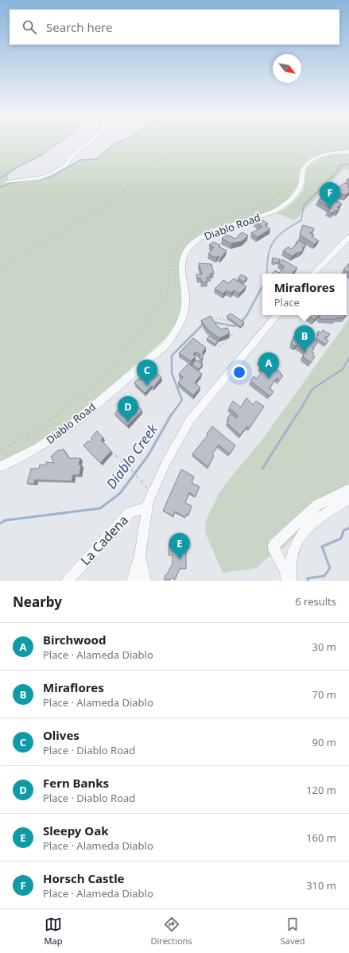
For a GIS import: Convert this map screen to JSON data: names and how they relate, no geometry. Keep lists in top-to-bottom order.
{
  "streets": {
    "street": ["Diablo Road", "La Cadena"]
  },
  "water": ["Diablo Creek"],
  "north": "bottom right",
  "page": {
    "search": "Search here",
    "pins": [
      "F",
      "B",
      "A",
      "C",
      "D",
      "E"
    ],
    "popup": ["Miraflores", "Place"],
    "heading": ["Nearby", "6 results"],
    "list": [
      {
        "mark": "A",
        "name": "Birchwood",
        "note": "Place · Alameda Diablo",
        "value": "30 m"
      },
      {
        "mark": "B",
        "name": "Miraflores",
        "note": "Place · Alameda Diablo",
        "value": "70 m"
      },
      {
        "mark": "C",
        "name": "Olives",
        "note": "Place · Diablo Road",
        "value": "90 m"
      },
      {
        "mark": "D",
        "name": "Fern Banks",
        "note": "Place · Diablo Road",
        "value": "120 m"
      },
      {
        "mark": "E",
        "name": "Sleepy Oak",
        "note": "Place · Alameda Diablo",
        "value": "160 m"
      },
      {
        "mark": "F",
        "name": "Horsch Castle",
        "note": "Place · Alameda Diablo",
        "value": "310 m"
      }
    ],
    "nav": ["Map", "Directions", "Saved"]
  }
}
